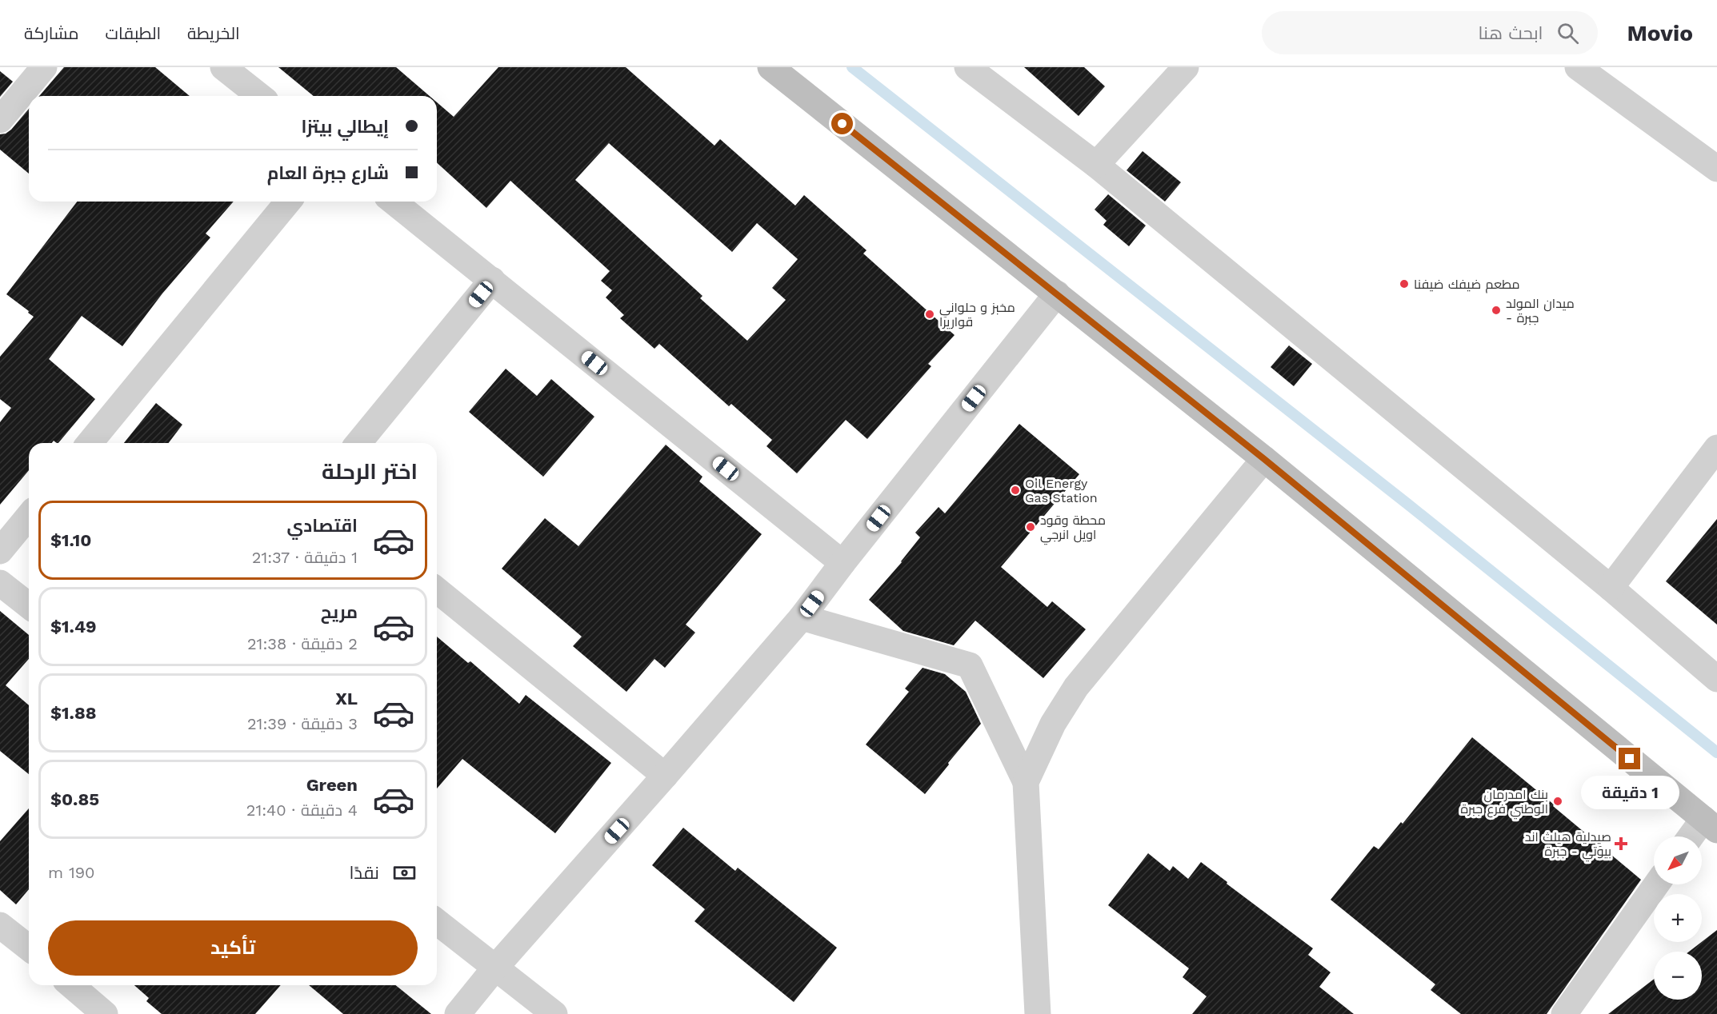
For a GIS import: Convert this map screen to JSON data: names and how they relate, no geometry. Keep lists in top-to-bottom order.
{
  "places": {
    "other": [
      "مطعم ضيفك ضيفنا",
      "ميدان المولد - جبرة",
      "مخبز و حلواني قواريرا",
      "Oil Energy Gas Station",
      "محطة وقود اويل انرجي",
      "بنك امدرمان الوطني فرع جبرة"
    ],
    "health": ["صيدلية هيلث اند بيوتي - جبرة"]
  },
  "north": "bottom left",
  "page": {
    "header": "Movio",
    "search": "ابحث هنا",
    "nav": ["الخريطة", "الطبقات", "مشاركة"],
    "banner": ["إيطالي بيتزا", "شارع جبرة العام"],
    "heading": "اختر الرحلة",
    "list": [
      {
        "name": "اقتصادي",
        "note": "1 دقيقة · 21:37",
        "value": "$1.10"
      },
      {
        "name": "مريح",
        "note": "2 دقيقة · 21:38",
        "value": "$1.49"
      },
      {
        "name": "XL",
        "note": "3 دقيقة · 21:39",
        "value": "$1.88"
      },
      {
        "name": "Green",
        "note": "4 دقيقة · 21:40",
        "value": "$0.85"
      }
    ],
    "bubble": "1 دقيقة",
    "map_buttons": ["+", "−"],
    "pay": ["نقدًا", "190 m"],
    "buttons": "تأكيد"
  }
}
